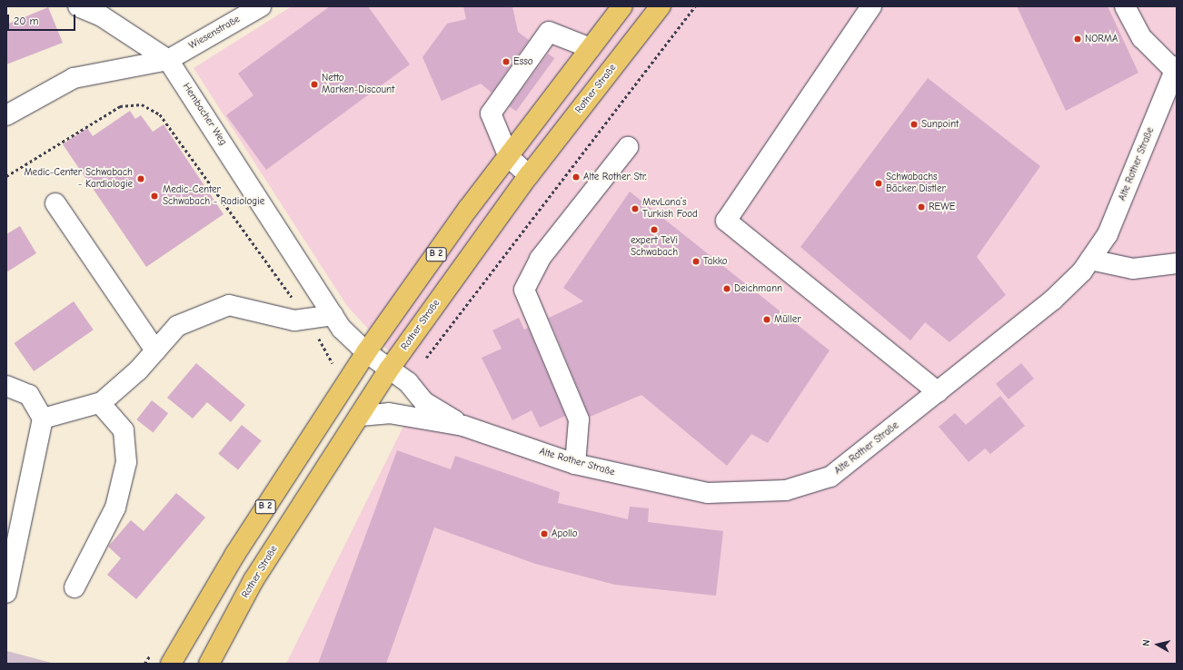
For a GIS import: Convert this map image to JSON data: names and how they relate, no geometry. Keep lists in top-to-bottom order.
{
  "streets": {
    "main road": ["Rother Straße", "B 2"],
    "street": ["Wiesenstraße", "Hembacher Weg", "Alte Rother Straße"]
  },
  "crossings": [
    ["Wiesenstraße", "Hembacher Weg"],
    ["Rother Straße", "Hembacher Weg"],
    ["Rother Straße", "Alte Rother Straße"],
    ["Hembacher Weg", "Alte Rother Straße"],
    ["Hembacher Weg", "B 2"]
  ],
  "places": [
    "NORMA",
    "Esso",
    "Netto Marken-Discount",
    "Sunpoint",
    "Alte Rother Str.",
    "Medic-Center Schwabach - Kardiologie",
    "Schwabachs Bäcker Distler",
    "Medic-Center Schwabach - Radiologie",
    "REWE",
    "MevLana’s Turkish Food",
    "expert TeVi Schwabach",
    "Takko",
    "Deichmann",
    "Müller",
    "Apollo"
  ],
  "scale_bar": "20 m",
  "north": "left"
}
